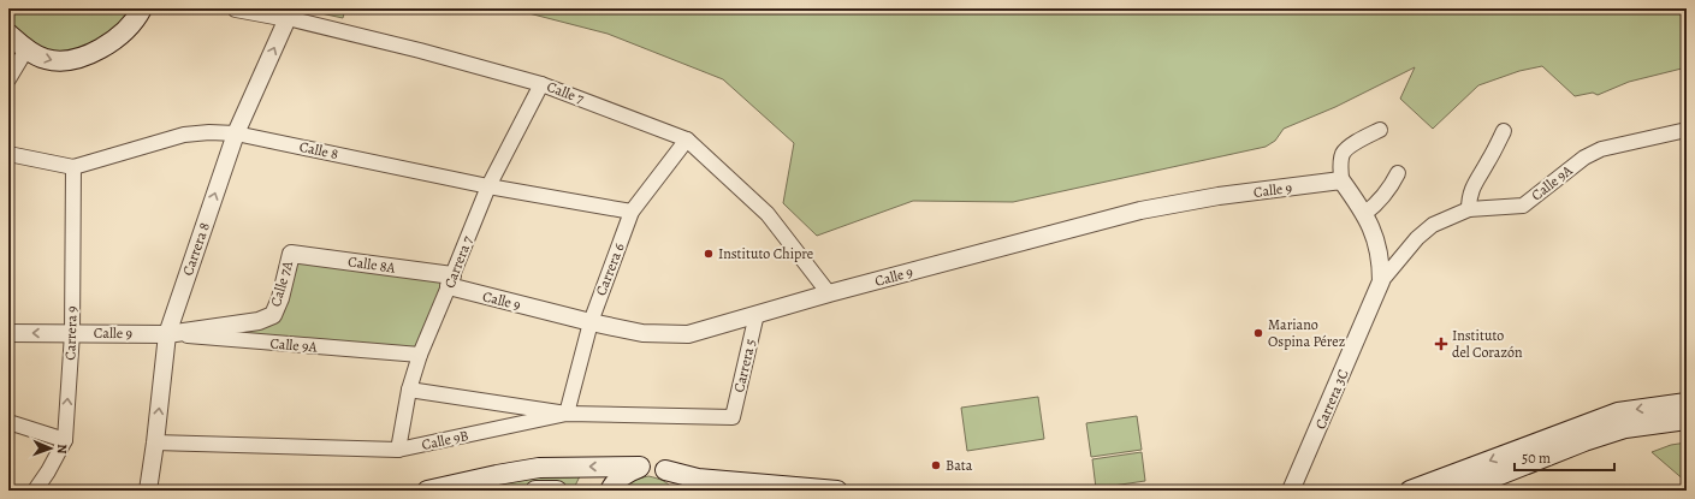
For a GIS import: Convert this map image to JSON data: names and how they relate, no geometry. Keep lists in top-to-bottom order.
{
  "streets": {
    "street": [
      "Calle 7",
      "Calle 8",
      "Calle 9A",
      "Calle 9",
      "Carrera 8",
      "Carrera 7",
      "Calle 8A",
      "Carrera 6",
      "Calle 7A",
      "Carrera 9",
      "Carrera 5",
      "Carrera 3C",
      "Calle 9B"
    ]
  },
  "crossings": [
    ["Calle 7", "Calle 9"],
    ["Calle 7", "Carrera 8"],
    ["Calle 7", "Carrera 7"],
    ["Calle 7", "Carrera 6"],
    ["Calle 8", "Carrera 8"],
    ["Calle 8", "Carrera 7"],
    ["Calle 8", "Carrera 6"],
    ["Calle 8", "Carrera 9"],
    ["Calle 9A", "Calle 9"],
    ["Calle 9A", "Carrera 8"],
    ["Calle 9A", "Carrera 7"],
    ["Calle 9A", "Carrera 3C"],
    ["Calle 9", "Carrera 8"],
    ["Calle 9", "Carrera 7"],
    ["Calle 9", "Calle 8A"],
    ["Calle 9", "Carrera 6"],
    ["Calle 9", "Calle 7A"],
    ["Calle 9", "Carrera 9"],
    ["Calle 9", "Carrera 5"],
    ["Carrera 8", "Calle 9B"],
    ["Carrera 7", "Calle 8A"],
    ["Carrera 7", "Calle 9B"],
    ["Calle 8A", "Calle 7A"],
    ["Carrera 6", "Calle 9B"],
    ["Carrera 5", "Calle 9B"]
  ],
  "one_way": ["Carrera 8"],
  "places": {
    "other": ["Instituto Chipre", "Mariano Ospina Pérez", "Bata"],
    "health": ["Instituto del Corazón"]
  },
  "scale_bar": "50 m",
  "north": "right"
}
